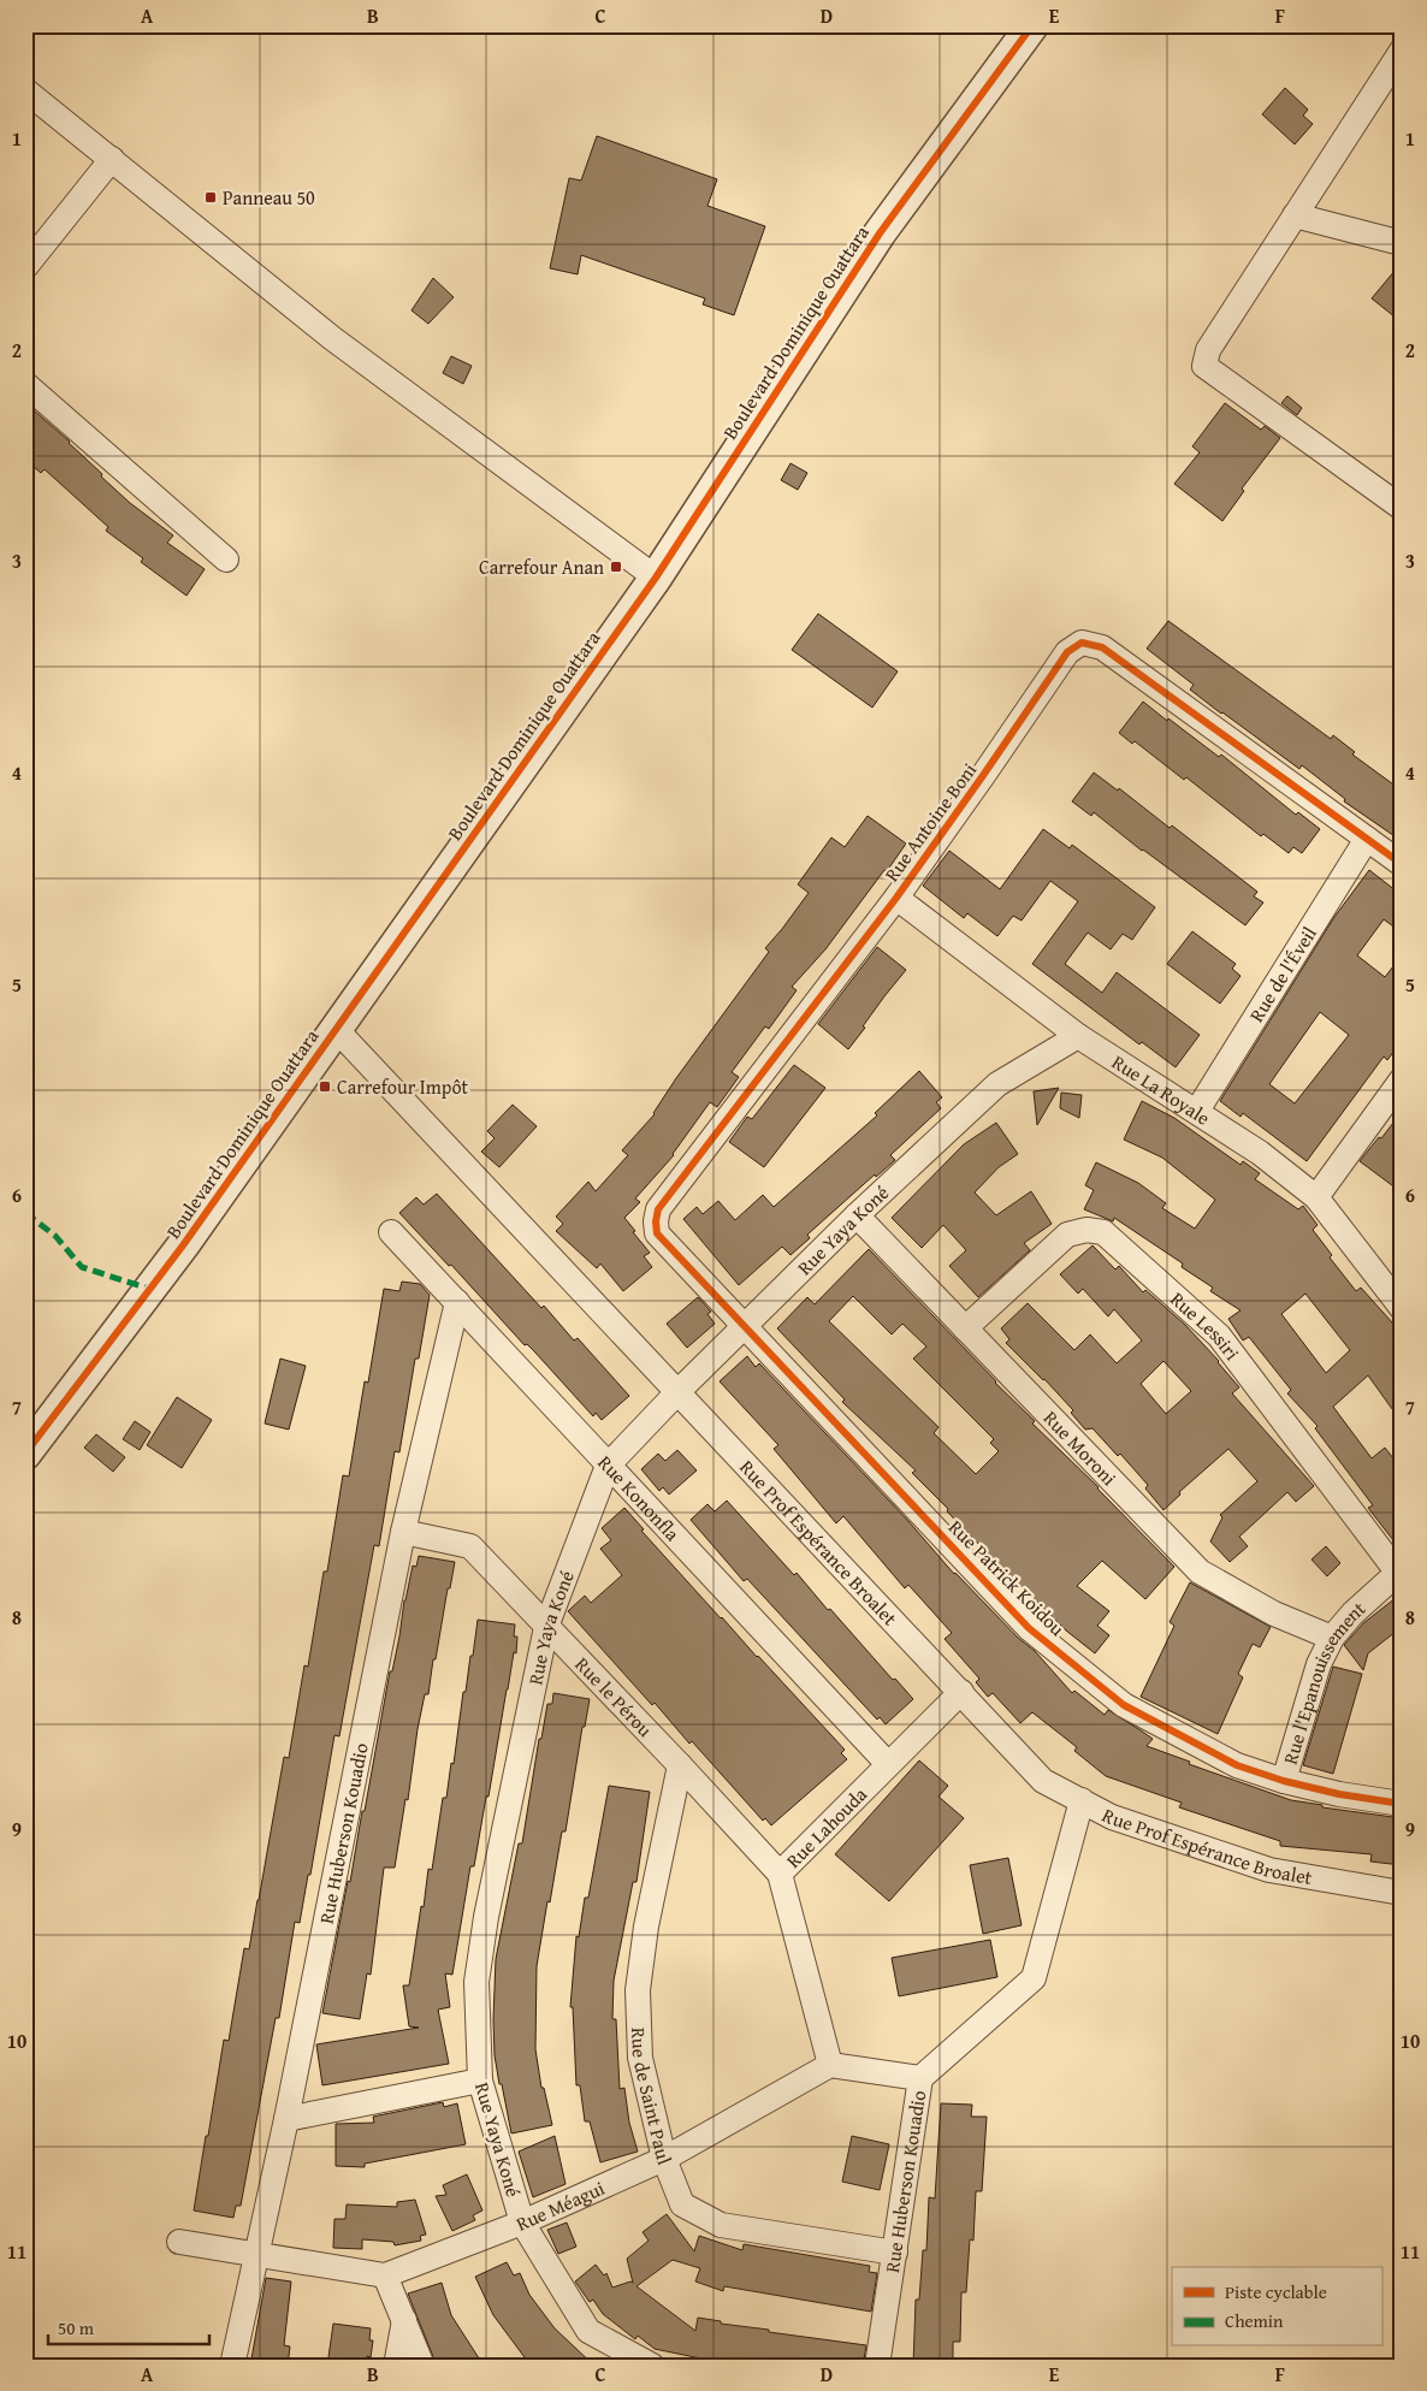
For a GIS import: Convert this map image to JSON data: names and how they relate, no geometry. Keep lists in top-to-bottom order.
{
  "streets": {
    "street": [
      "Boulevard Dominique Ouattara",
      "Rue Antoine Boni",
      "Rue de l'Éveil",
      "Rue La Royale",
      "Rue Yaya Koné",
      "Rue Lessiri",
      "Rue Moroni",
      "Rue Kononfla",
      "Rue Prof Espérance Broalet",
      "Rue Patrick Koidou",
      "Rue l'Epanouissement",
      "Rue le Pérou",
      "Rue Lahouda",
      "Rue Huberson Kouadio",
      "Rue de Saint Paul",
      "Rue Méagui"
    ]
  },
  "crossings": [
    ["Boulevard Dominique Ouattara", "Rue Prof Espérance Broalet"],
    ["Rue Antoine Boni", "Rue de l'Éveil"],
    ["Rue Antoine Boni", "Rue La Royale"],
    ["Rue Antoine Boni", "Rue Yaya Koné"],
    ["Rue Antoine Boni", "Rue Patrick Koidou"],
    ["Rue de l'Éveil", "Rue La Royale"],
    ["Rue La Royale", "Rue Yaya Koné"],
    ["Rue Yaya Koné", "Rue Moroni"],
    ["Rue Yaya Koné", "Rue Kononfla"],
    ["Rue Yaya Koné", "Rue Prof Espérance Broalet"],
    ["Rue Yaya Koné", "Rue Patrick Koidou"],
    ["Rue Yaya Koné", "Rue le Pérou"],
    ["Rue Yaya Koné", "Rue Méagui"],
    ["Rue Lessiri", "Rue Moroni"],
    ["Rue Lessiri", "Rue l'Epanouissement"],
    ["Rue Moroni", "Rue l'Epanouissement"],
    ["Rue Kononfla", "Rue Lahouda"],
    ["Rue Kononfla", "Rue Huberson Kouadio"],
    ["Rue Prof Espérance Broalet", "Rue Lahouda"],
    ["Rue Prof Espérance Broalet", "Rue Huberson Kouadio"],
    ["Rue Patrick Koidou", "Rue l'Epanouissement"],
    ["Rue le Pérou", "Rue Lahouda"],
    ["Rue le Pérou", "Rue Huberson Kouadio"],
    ["Rue le Pérou", "Rue de Saint Paul"],
    ["Rue Lahouda", "Rue Méagui"],
    ["Rue Huberson Kouadio", "Rue de Saint Paul"],
    ["Rue de Saint Paul", "Rue Méagui"]
  ],
  "places": {
    "transit": ["Panneau 50", "Carrefour Anan", "Carrefour Impôt"]
  },
  "legend": ["Piste cyclable", "Chemin"],
  "scale_bar": "50 m",
  "grid": {
    "columns": [
      "A",
      "B",
      "C",
      "D",
      "E",
      "F"
    ],
    "rows": [
      "1",
      "2",
      "3",
      "4",
      "5",
      "6",
      "7",
      "8",
      "9",
      "10",
      "11"
    ]
  }
}
